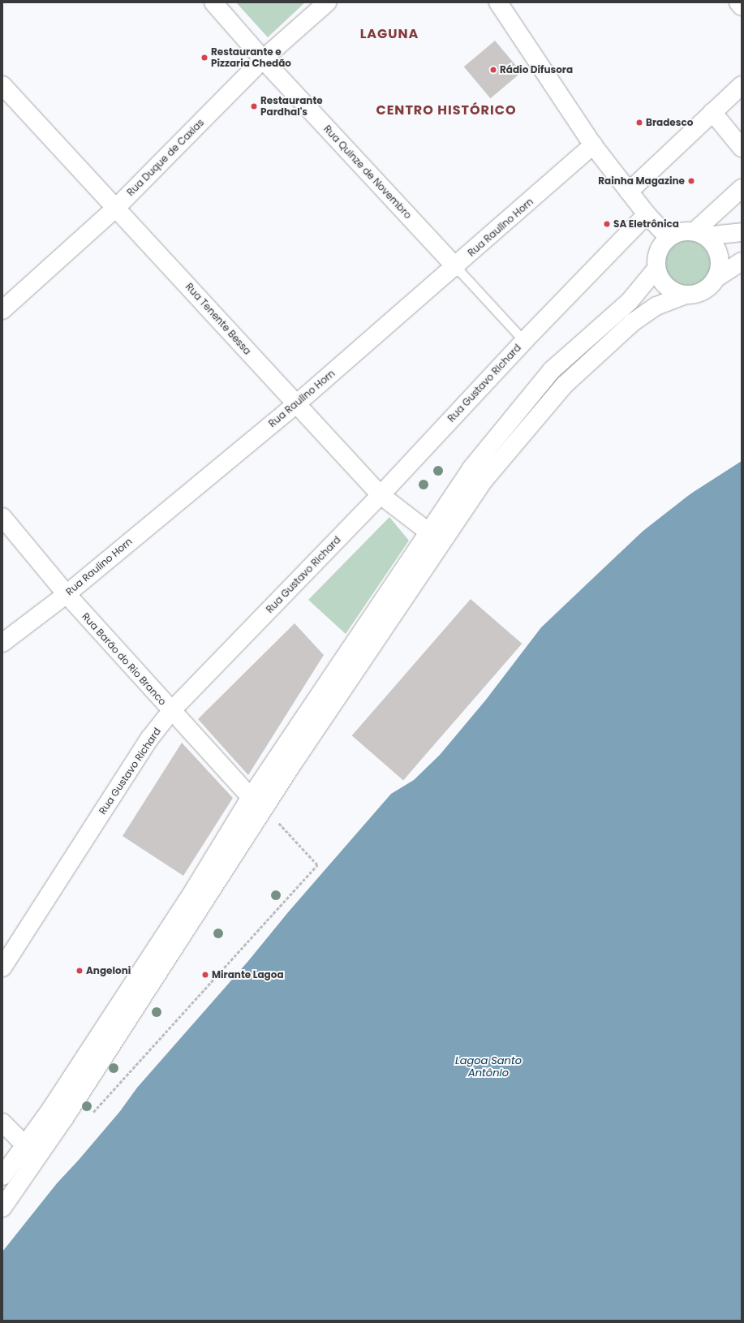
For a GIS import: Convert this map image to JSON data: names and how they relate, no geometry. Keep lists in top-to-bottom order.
{
  "streets": {
    "street": [
      "Rua Duque de Caxias",
      "Rua Quinze de Novembro",
      "Rua Raulino Horn",
      "Rua Tenente Bessa",
      "Rua Gustavo Richard",
      "Rua Barão do Rio Branco"
    ]
  },
  "crossings": [
    ["Rua Duque de Caxias", "Rua Quinze de Novembro"],
    ["Rua Duque de Caxias", "Rua Tenente Bessa"],
    ["Rua Quinze de Novembro", "Rua Raulino Horn"],
    ["Rua Quinze de Novembro", "Rua Gustavo Richard"],
    ["Rua Raulino Horn", "Rua Tenente Bessa"],
    ["Rua Raulino Horn", "Rua Barão do Rio Branco"],
    ["Rua Tenente Bessa", "Rua Gustavo Richard"],
    ["Rua Gustavo Richard", "Rua Barão do Rio Branco"]
  ],
  "districts": ["LAGUNA", "CENTRO HISTÓRICO"],
  "water": ["Lagoa Santo Antônio"],
  "places": [
    "Restaurante e Pizzaria Chedão",
    "Rádio Difusora",
    "Restaurante Pardhal's",
    "Bradesco",
    "Rainha Magazine",
    "SA Eletrônica",
    "Angeloni",
    "Mirante Lagoa"
  ]
}
